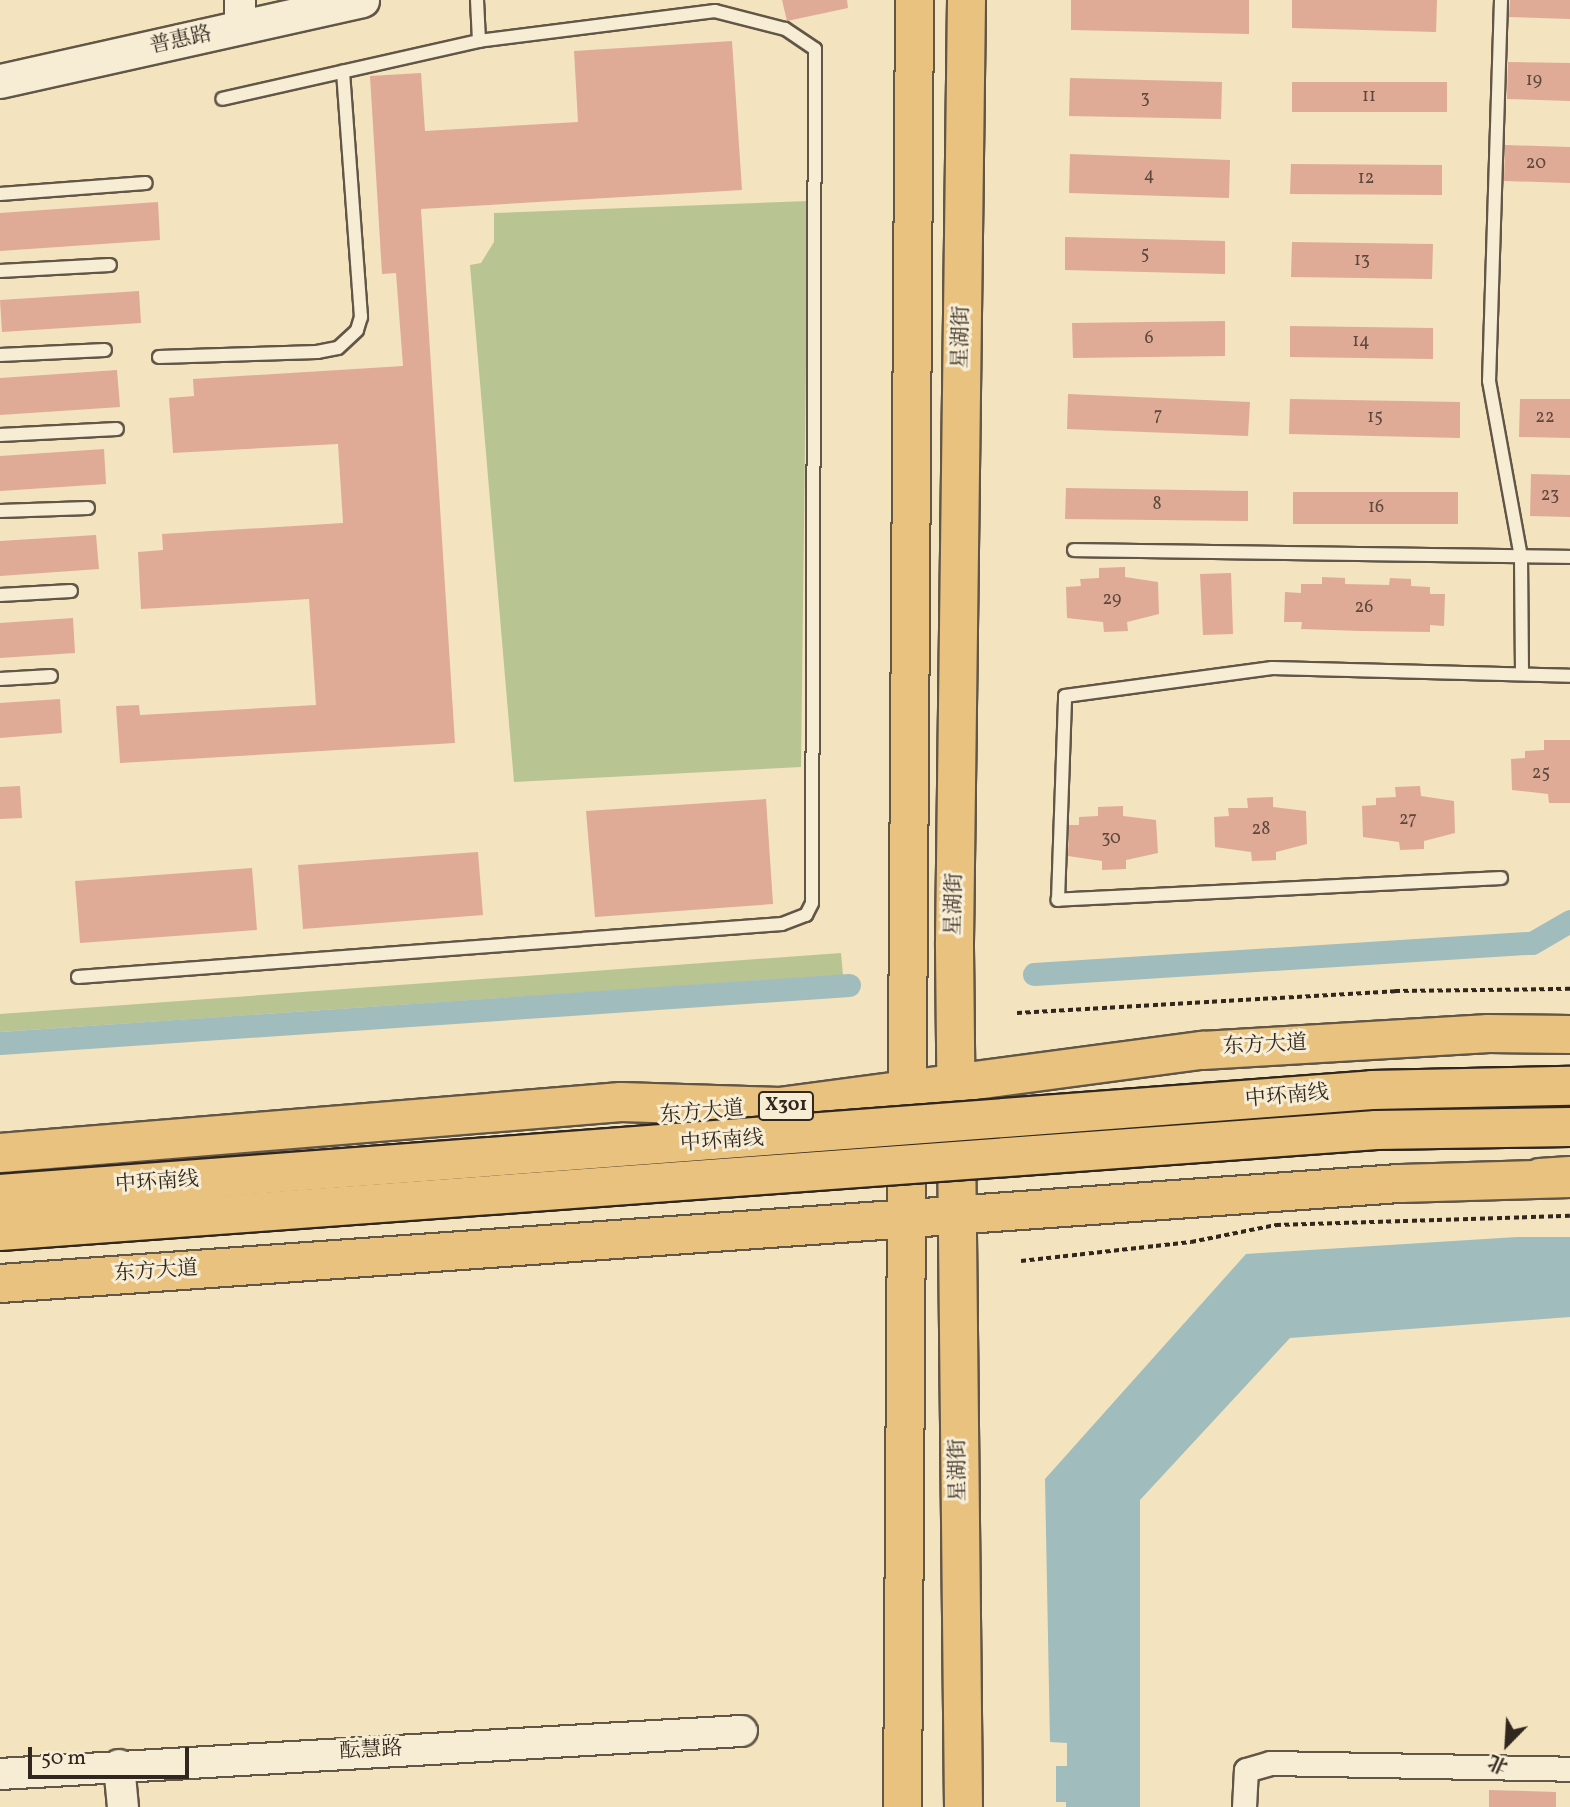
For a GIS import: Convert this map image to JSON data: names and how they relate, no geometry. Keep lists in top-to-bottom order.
{
  "streets": {
    "highway": ["中环南线"],
    "main road": [
      "普惠路",
      "星湖街",
      "东方大道",
      "X301"
    ],
    "street": ["酝慧路"]
  },
  "crossings": [
    ["星湖街", "东方大道"]
  ],
  "house_numbers": [
    "19",
    "11",
    "3",
    "20",
    "4",
    "12",
    "5",
    "13",
    "6",
    "14",
    "7",
    "15",
    "22",
    "23",
    "8",
    "16",
    "29",
    "26",
    "25",
    "27",
    "28",
    "30"
  ],
  "scale_bar": "50 m",
  "north": "bottom left"
}
